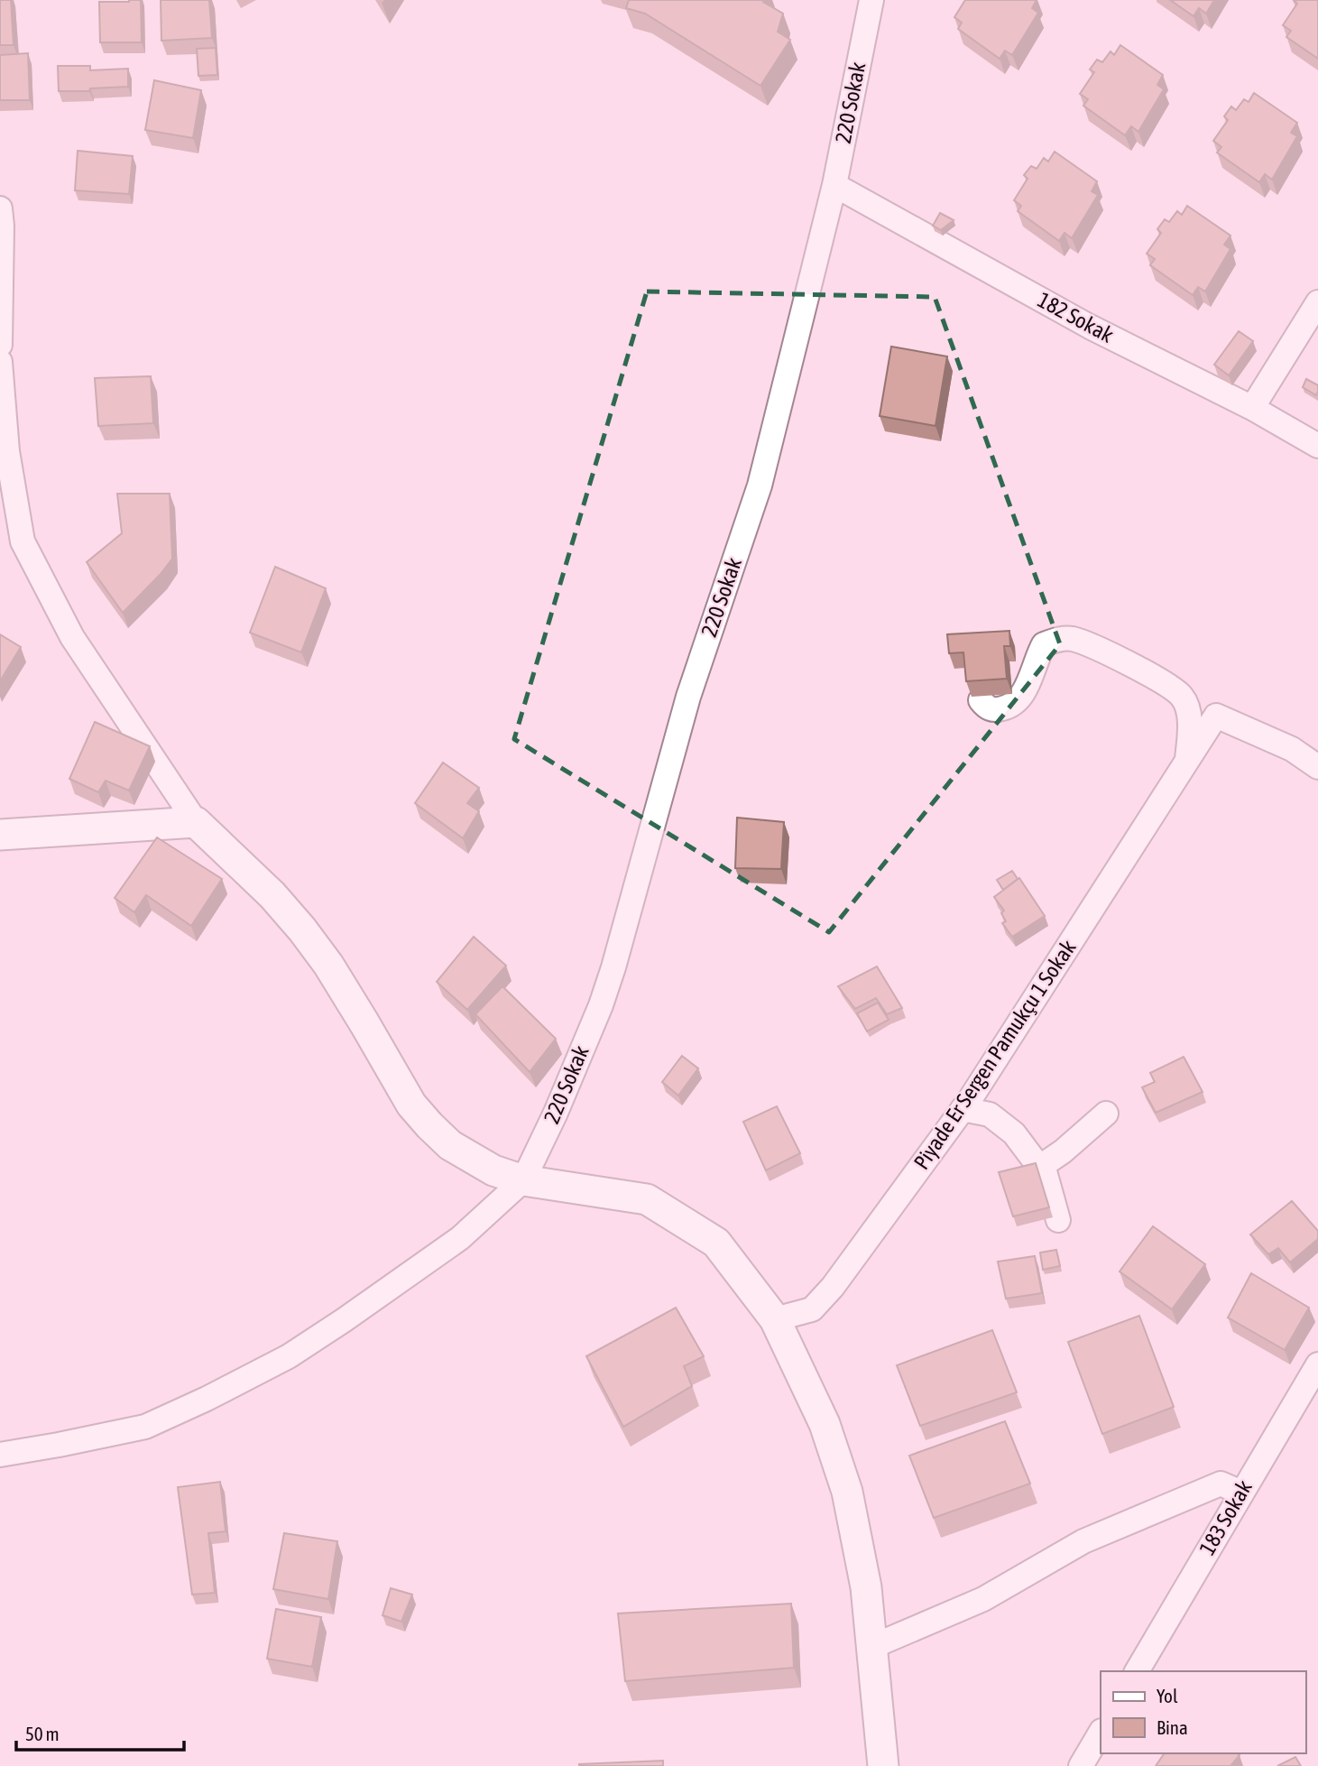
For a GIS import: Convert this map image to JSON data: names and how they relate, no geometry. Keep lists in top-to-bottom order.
{
  "streets": {
    "street": [
      "220 Sokak",
      "182 Sokak",
      "Piyade Er Sergen Pamukçu 1 Sokak",
      "183 Sokak"
    ]
  },
  "crossings": [
    ["220 Sokak", "182 Sokak"]
  ],
  "legend": ["Yol", "Bina"],
  "scale_bar": "50 m"
}
